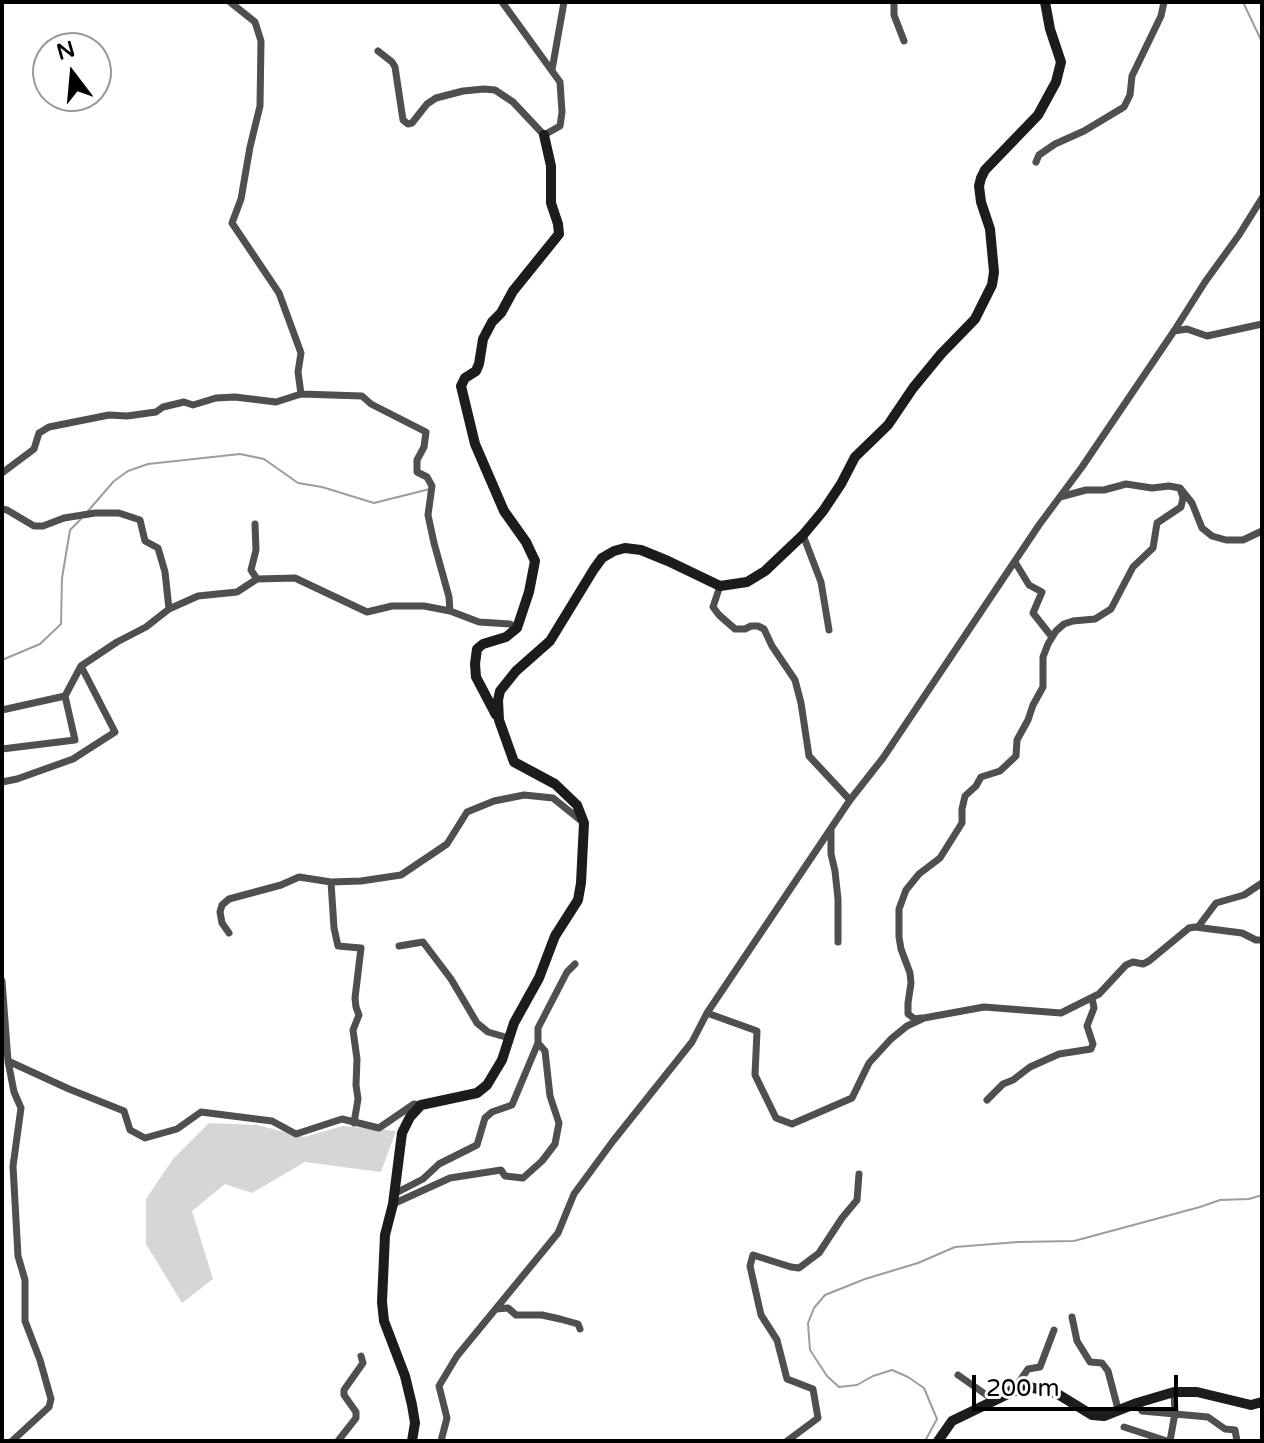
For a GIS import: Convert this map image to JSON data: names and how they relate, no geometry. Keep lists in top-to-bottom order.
{
  "scale_bar": "200 m",
  "north": "top"
}
